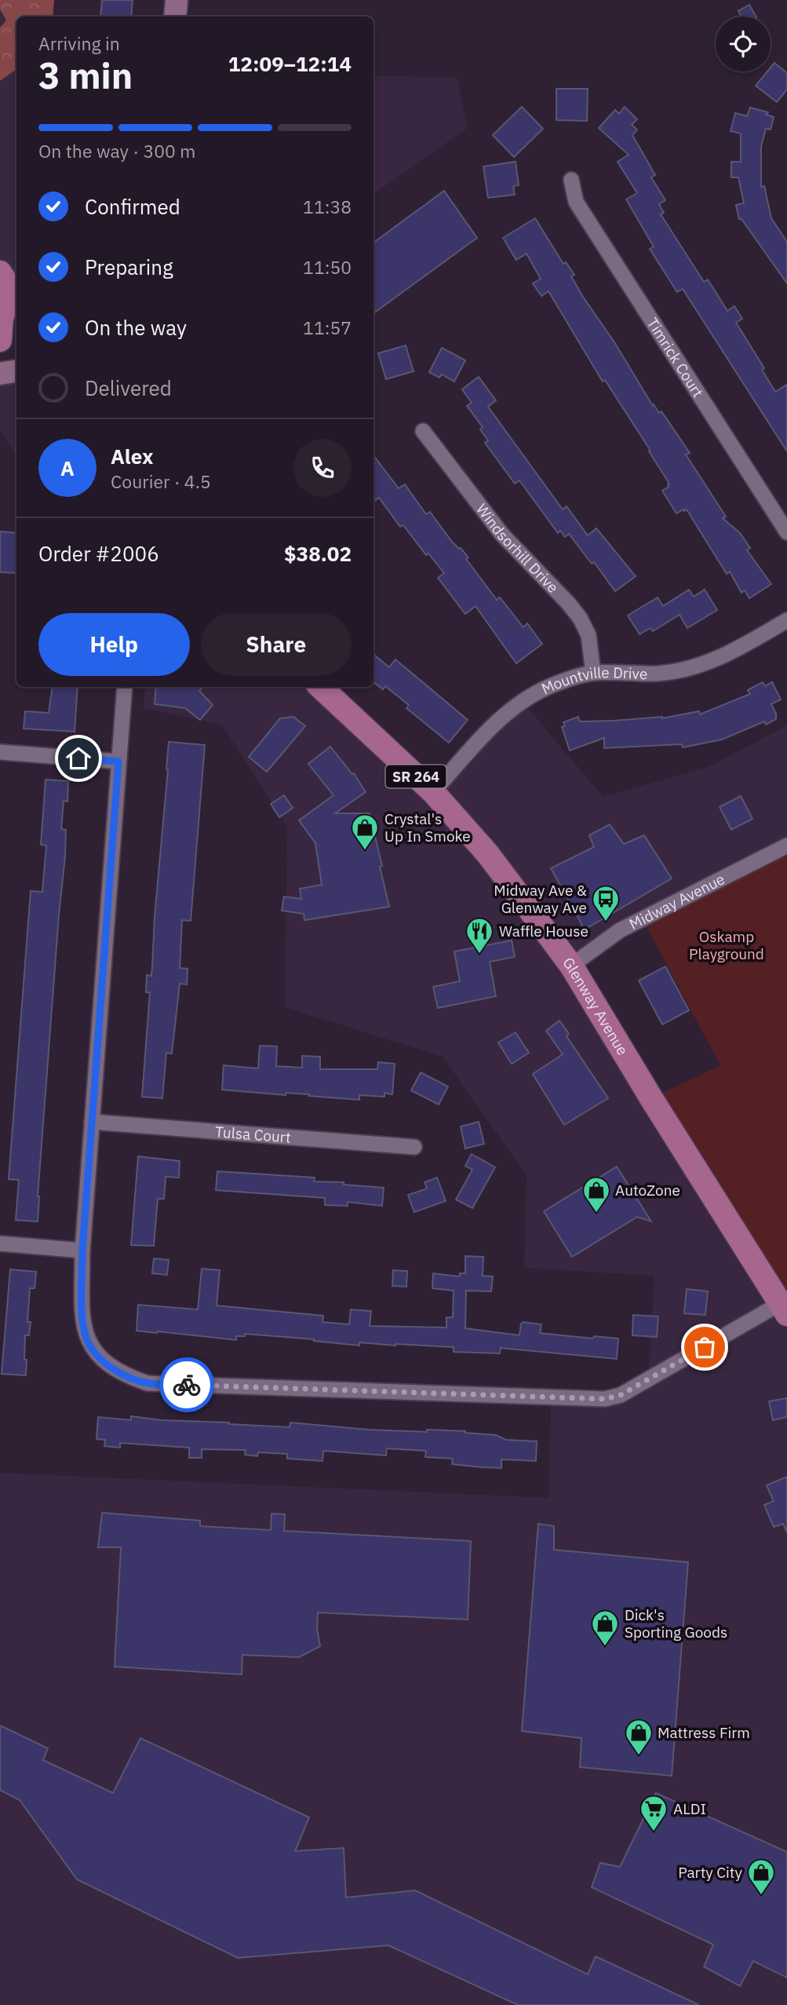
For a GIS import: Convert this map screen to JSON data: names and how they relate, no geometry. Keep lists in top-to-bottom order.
{
  "streets": {
    "main road": ["SR 264", "Glenway Avenue"],
    "street": [
      "Timrick Court",
      "Windsorhill Drive",
      "Mountville Drive",
      "Midway Avenue",
      "Tulsa Court"
    ]
  },
  "crossings": [
    ["Windsorhill Drive", "Mountville Drive"],
    ["Mountville Drive", "Glenway Avenue"],
    ["Midway Avenue", "Glenway Avenue"]
  ],
  "parks": ["Oskamp Playground"],
  "places": {
    "shop": [
      "Crystal's Up In Smoke",
      "AutoZone",
      "Dick's Sporting Goods",
      "Mattress Firm",
      "Party City"
    ],
    "bus stop": ["Midway Ave & Glenway Ave"],
    "restaurant": ["Waffle House"],
    "supermarket": ["ALDI"]
  },
  "page": {
    "heading": ["3 min", "Arriving in", "12:09–12:14"],
    "panel": [
      "Alex",
      "Courier · 4.5",
      "Order #2006",
      "$38.02"
    ],
    "bar": "On the way · 300 m",
    "list": [
      ["Confirmed", "11:38"],
      ["Preparing", "11:50"],
      ["On the way", "11:57"],
      "Delivered"
    ],
    "round": "A",
    "buttons": ["Help", "Share"]
  }
}
